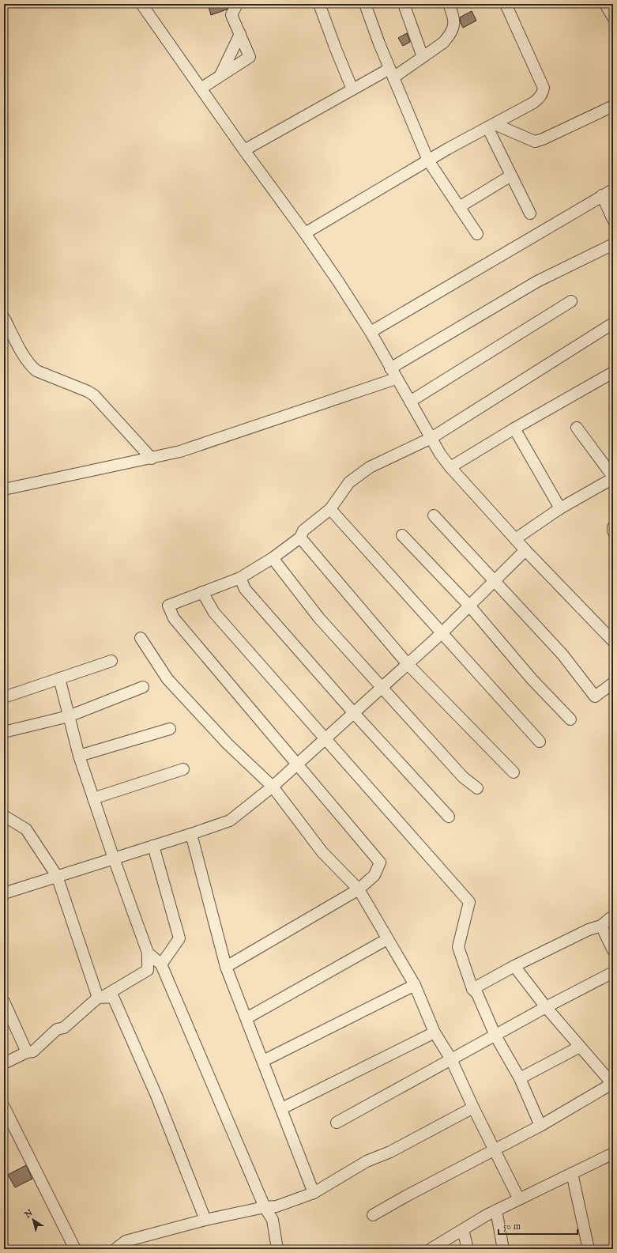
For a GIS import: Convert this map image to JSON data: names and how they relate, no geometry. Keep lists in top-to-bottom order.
{
  "scale_bar": "50 m",
  "north": "top left"
}
